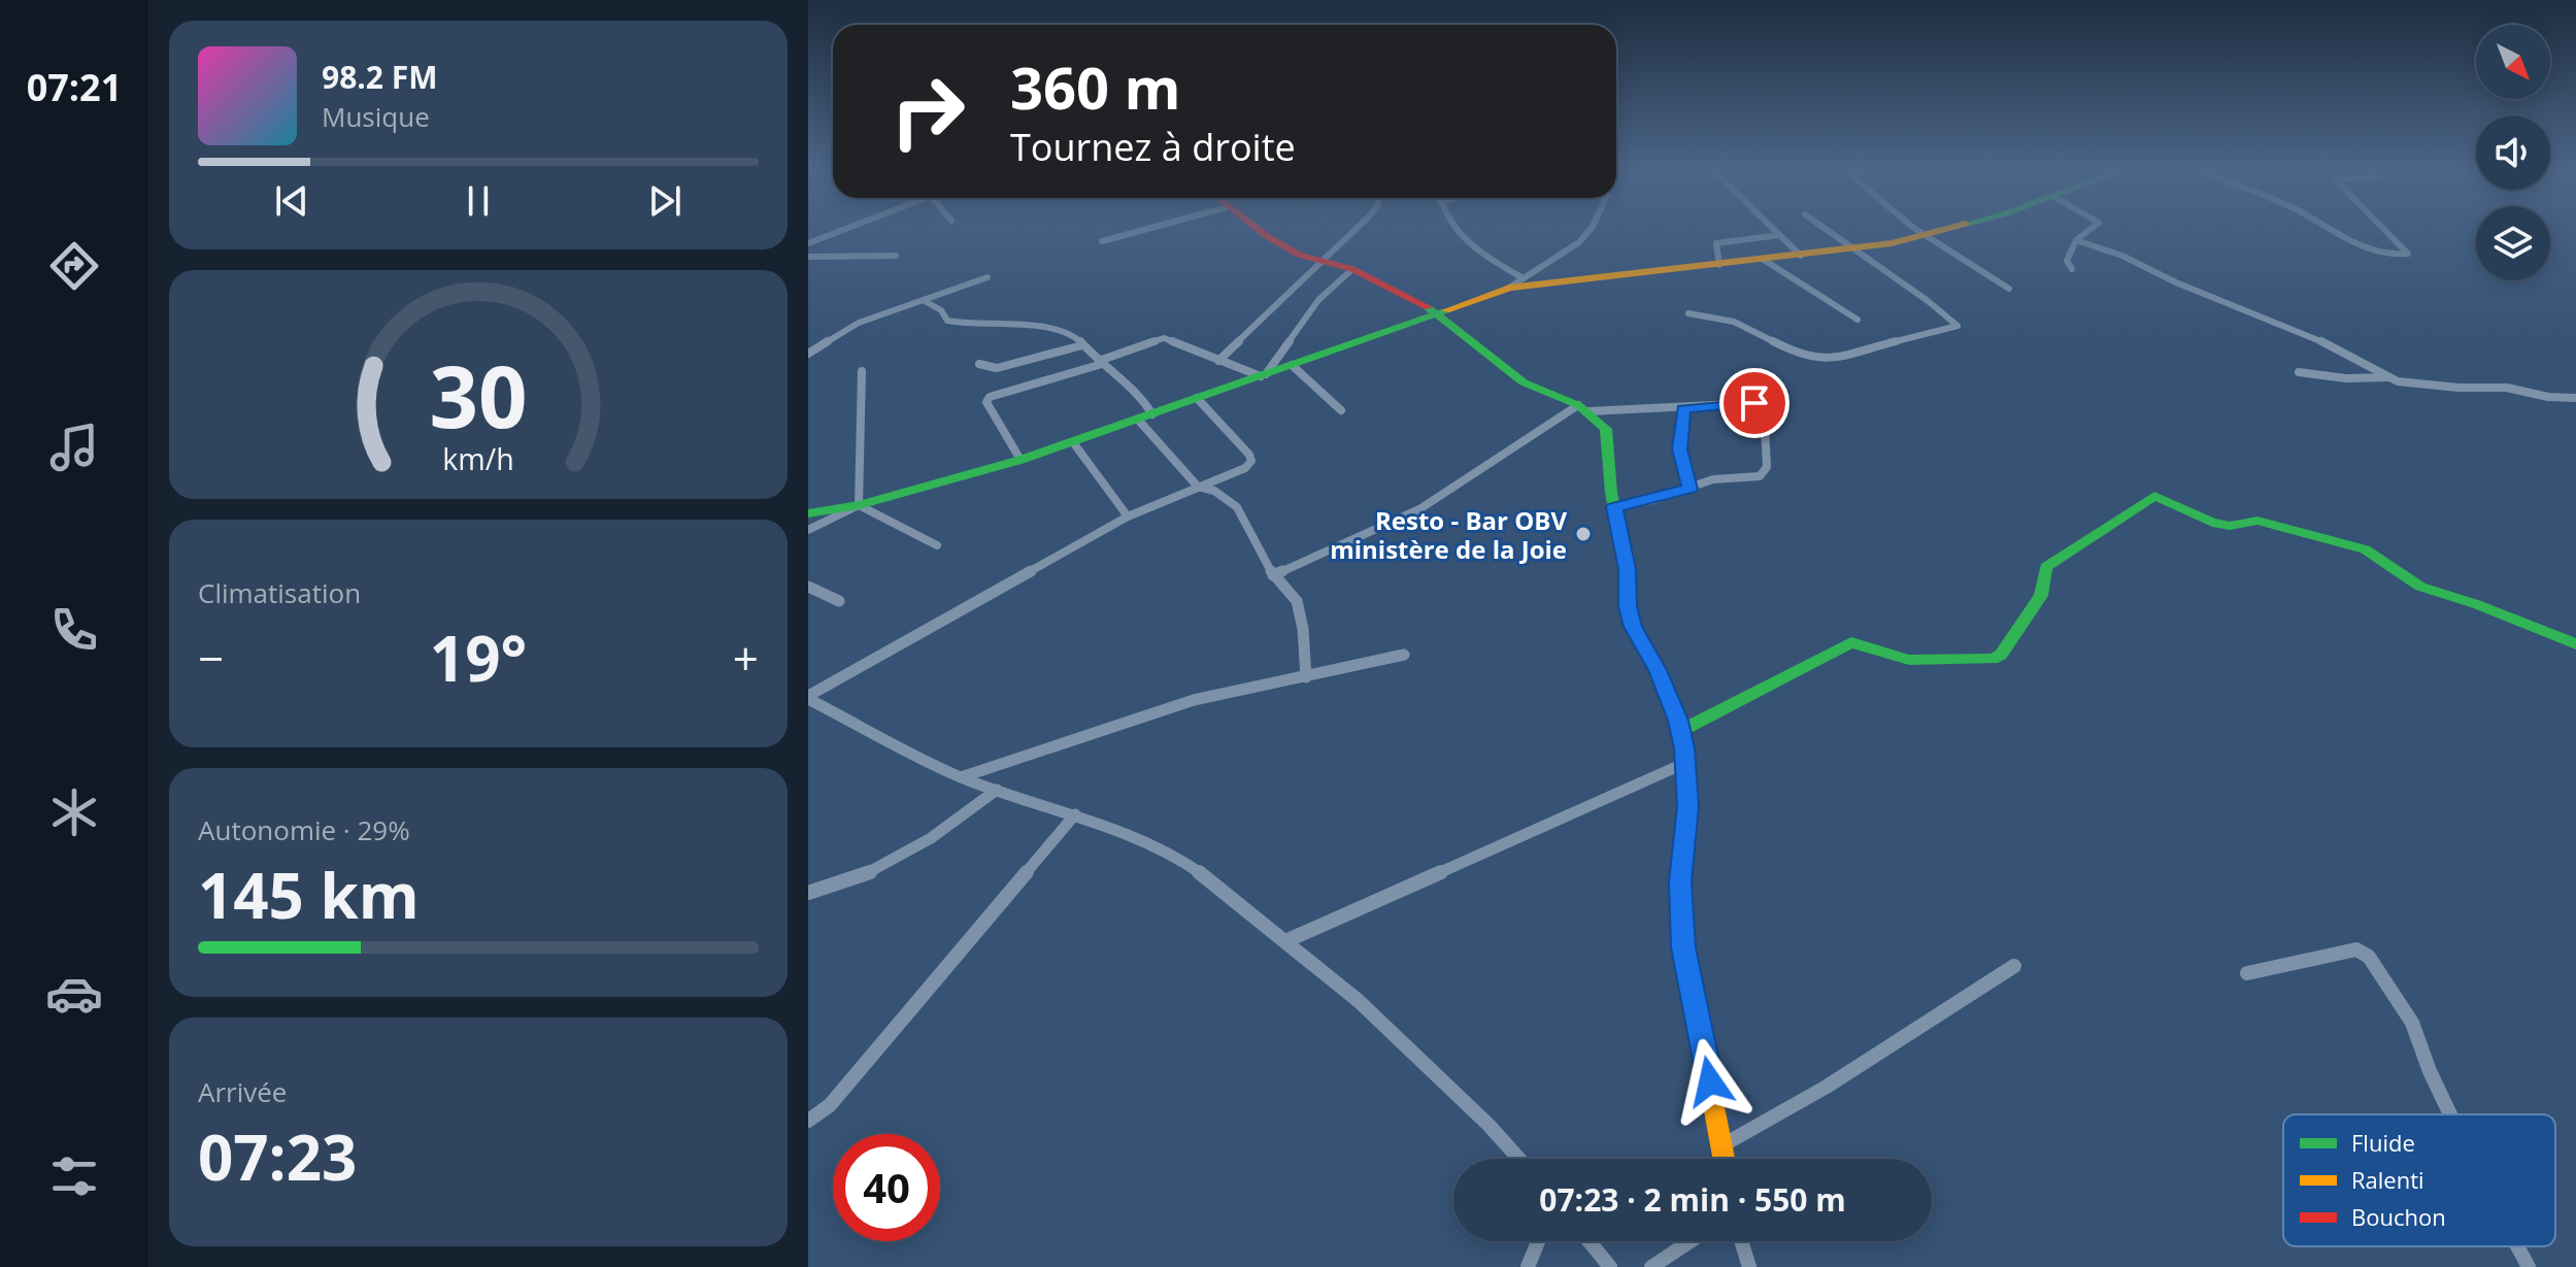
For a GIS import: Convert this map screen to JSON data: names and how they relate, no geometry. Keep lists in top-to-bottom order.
{
  "places": ["Resto - Bar OBV ministère de la Joie"],
  "legend": ["Fluide", "Ralenti", "Bouchon"],
  "north": "bottom right",
  "page": {
    "tabs": "07:21",
    "turn": ["360 m", "Tournez à droite"],
    "song": ["98.2 FM", "Musique"],
    "tile": [
      "Climatisation",
      ["Autonomie · 29%", "145 km"],
      ["Arrivée", "07:23"]
    ],
    "heat": ["−", "19°", "+"],
    "limit": "40",
    "trip": "07:23 · 2 min · 550 m",
    "gauge": ["30", "km/h"]
  }
}
